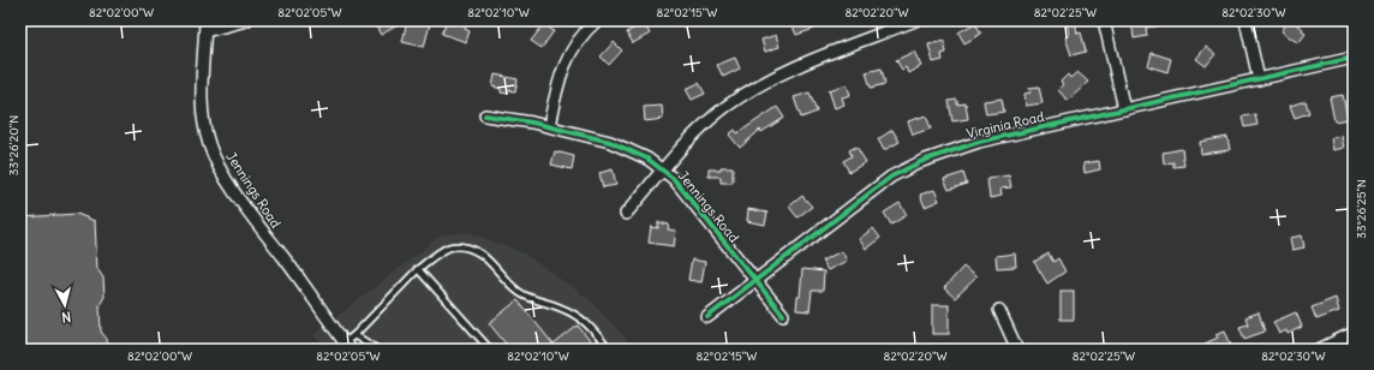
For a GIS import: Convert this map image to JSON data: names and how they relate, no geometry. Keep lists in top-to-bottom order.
{
  "streets": {
    "street": ["Virginia Road", "Jennings Road"]
  },
  "crossings": [
    ["Virginia Road", "Jennings Road"]
  ],
  "north": "bottom",
  "coordinates": [
    "82°02'00\"W",
    "82°02'05\"W",
    "82°02'10\"W",
    "82°02'15\"W",
    "82°02'20\"W",
    "82°02'25\"W",
    "82°02'30\"W",
    "33°26'20\"N",
    "33°26'25\"N"
  ]
}
